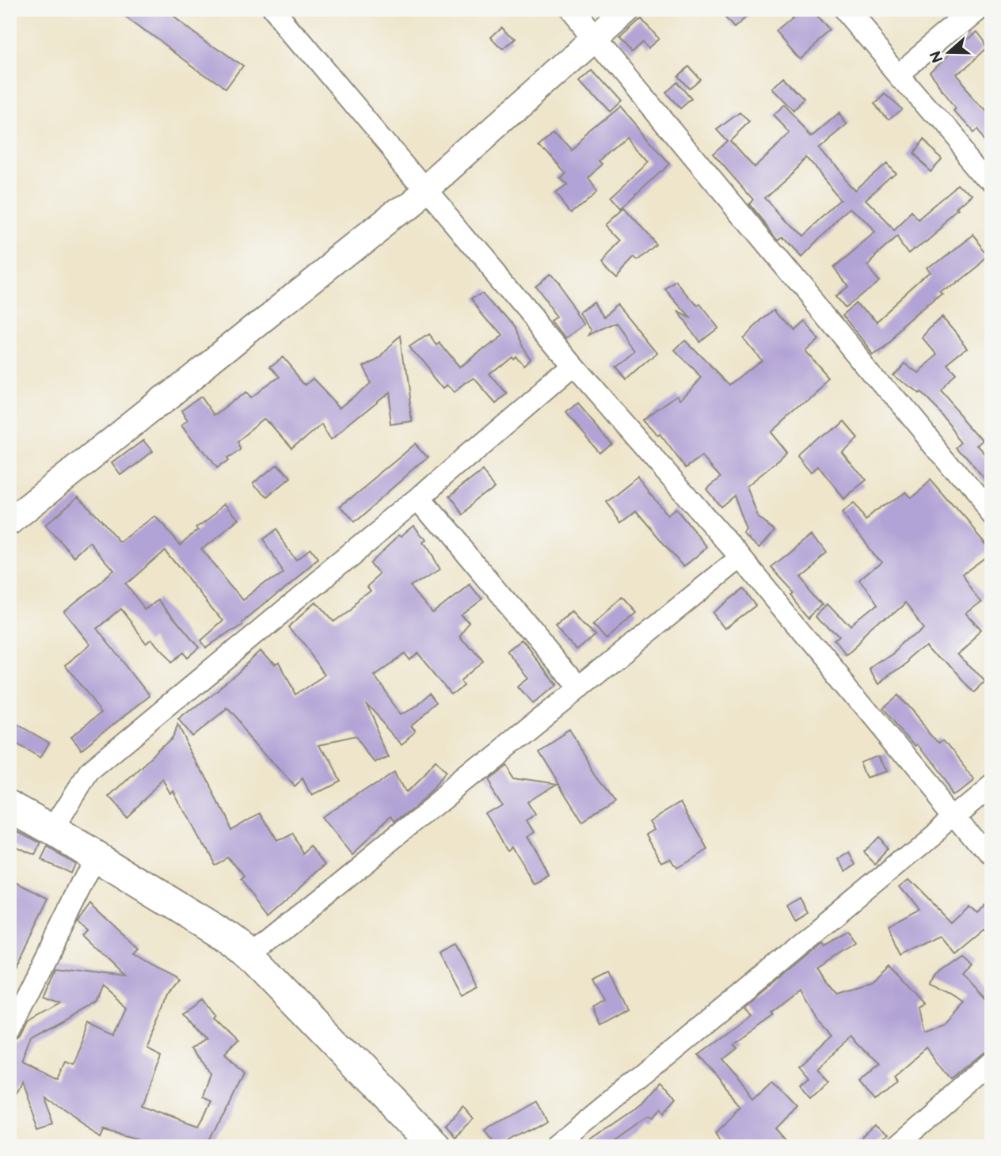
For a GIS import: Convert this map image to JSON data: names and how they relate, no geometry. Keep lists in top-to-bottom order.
{
  "north": "left"
}
